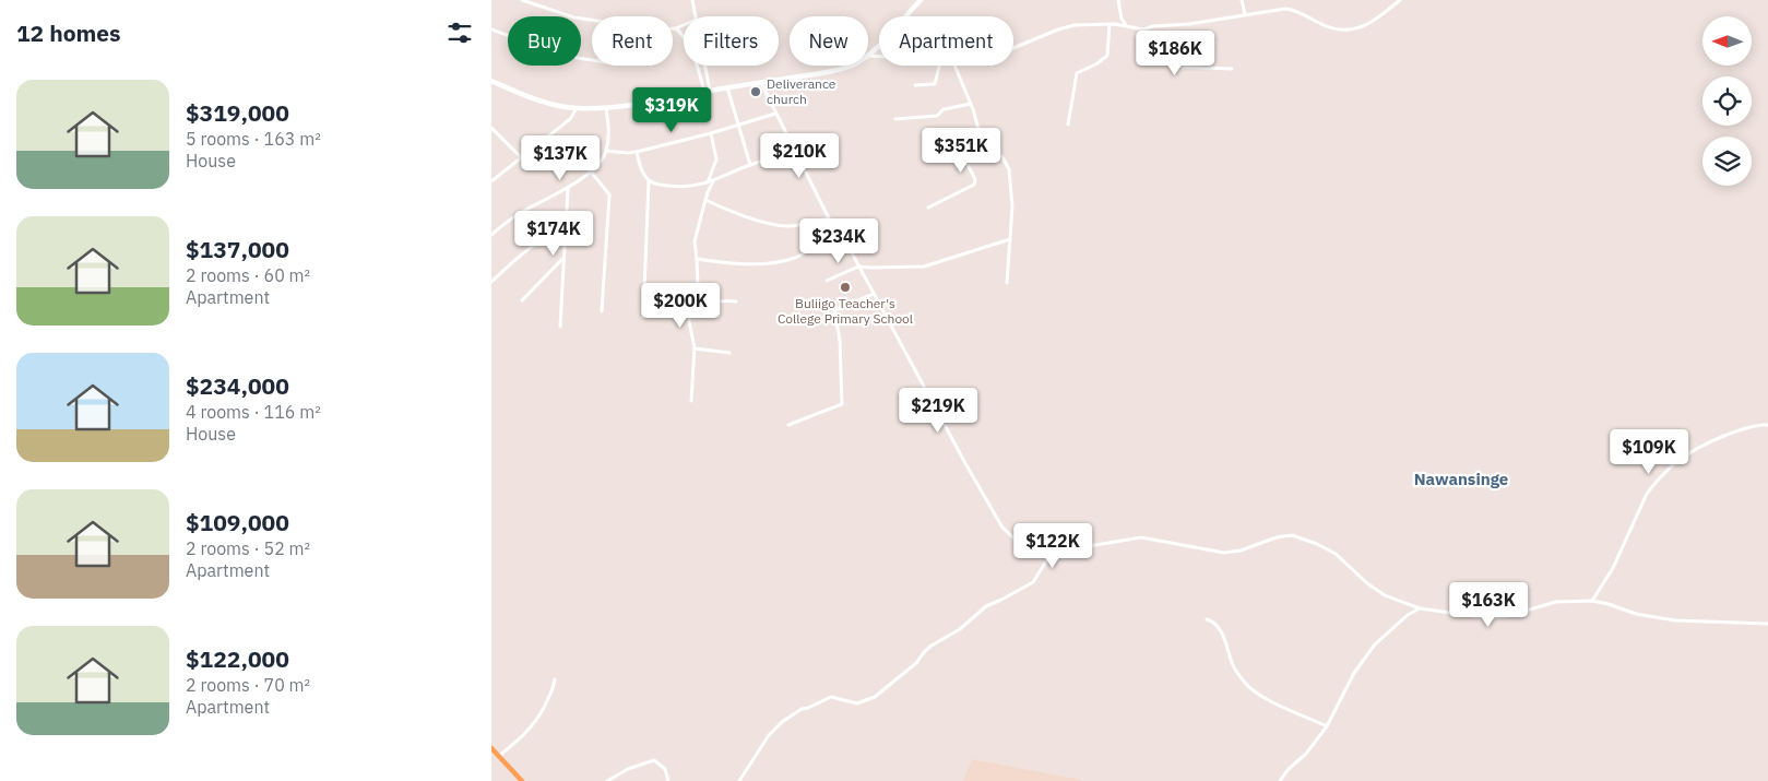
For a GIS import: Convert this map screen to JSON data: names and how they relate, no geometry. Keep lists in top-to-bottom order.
{
  "districts": ["Nawansinge"],
  "places": ["Deliverance church", "Buliigo Teacher's College Primary School"],
  "north": "left",
  "page": {
    "heading": "12 homes",
    "chip": [
      "Buy",
      "Rent",
      "Filters",
      "New",
      "Apartment"
    ],
    "price": [
      "$186K",
      "$319K",
      "$351K",
      "$210K",
      "$137K",
      "$174K",
      "$234K",
      "$200K",
      "$219K",
      "$109K",
      "$122K",
      "$163K"
    ],
    "list": [
      {
        "name": "$319,000",
        "note": "5 rooms · 163 m² · House"
      },
      {
        "name": "$137,000",
        "note": "2 rooms · 60 m² · Apartment"
      },
      {
        "name": "$234,000",
        "note": "4 rooms · 116 m² · House"
      },
      {
        "name": "$109,000",
        "note": "2 rooms · 52 m² · Apartment"
      },
      {
        "name": "$122,000",
        "note": "2 rooms · 70 m² · Apartment"
      }
    ]
  }
}
